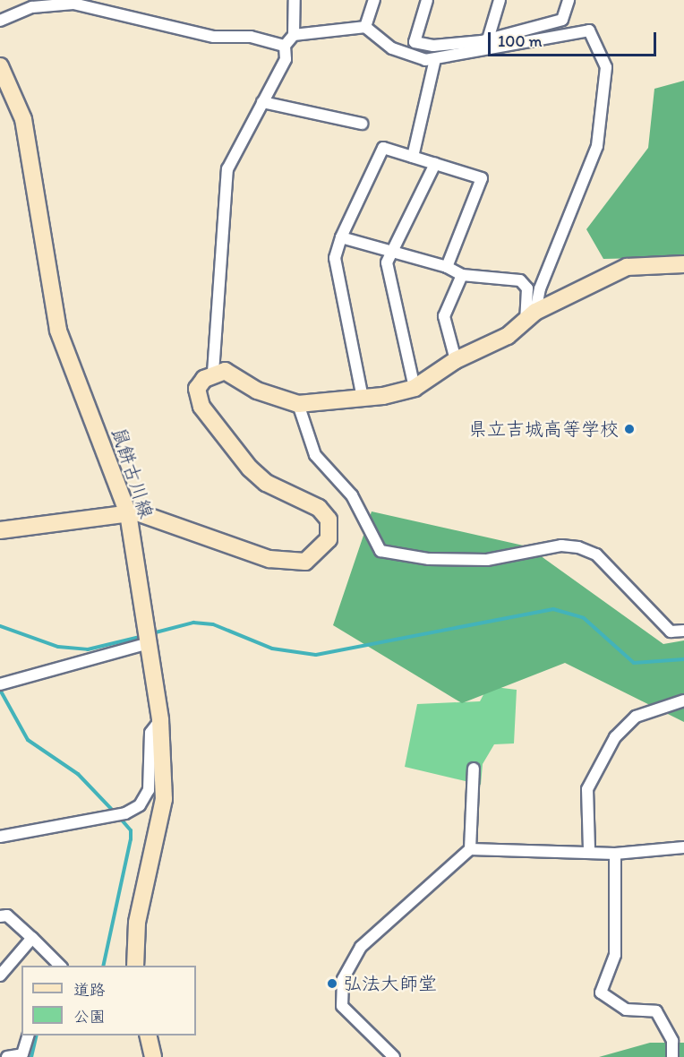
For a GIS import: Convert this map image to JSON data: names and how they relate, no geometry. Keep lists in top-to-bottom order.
{
  "streets": {
    "street": ["鼠餅古川線"]
  },
  "places": ["県立吉城高等学校", "弘法大師堂"],
  "legend": ["道路", "公園"],
  "scale_bar": "100 m"
}
